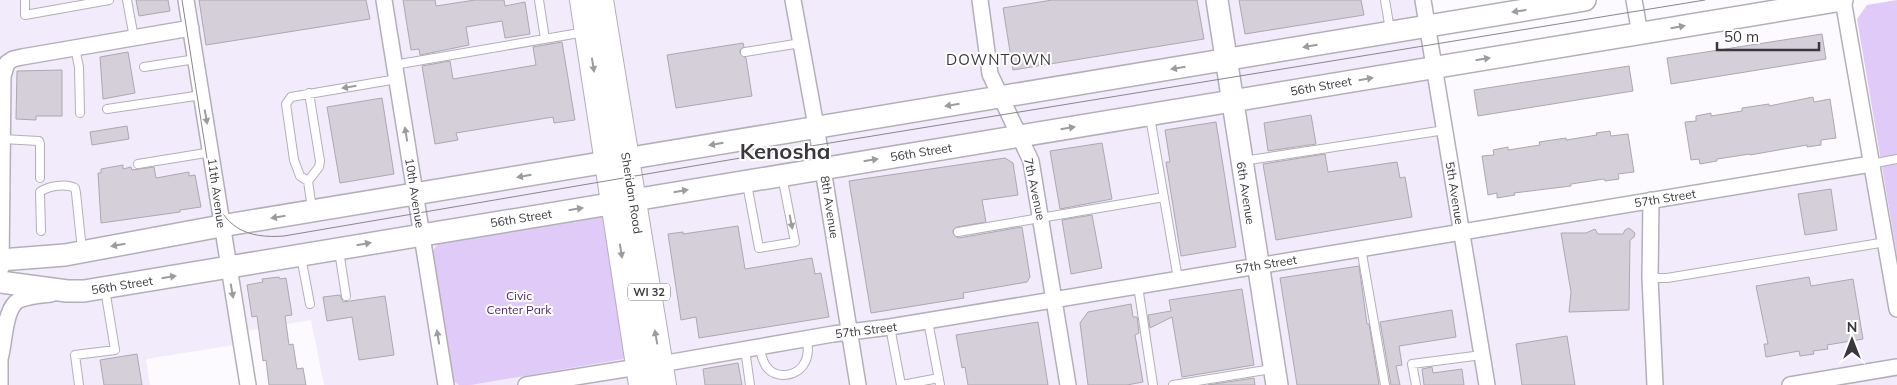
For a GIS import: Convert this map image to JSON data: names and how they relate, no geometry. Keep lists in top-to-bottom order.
{
  "streets": {
    "main road": ["Sheridan Road", "WI 32"],
    "street": [
      "56th Street",
      "7th Avenue",
      "11th Avenue",
      "10th Avenue",
      "6th Avenue",
      "5th Avenue",
      "57th Street",
      "8th Avenue"
    ]
  },
  "crossings": [
    ["56th Street", "7th Avenue"],
    ["56th Street", "11th Avenue"],
    ["56th Street", "10th Avenue"],
    ["56th Street", "Sheridan Road"],
    ["56th Street", "6th Avenue"],
    ["56th Street", "5th Avenue"],
    ["56th Street", "8th Avenue"],
    ["7th Avenue", "57th Street"],
    ["Sheridan Road", "57th Street"],
    ["6th Avenue", "57th Street"],
    ["5th Avenue", "57th Street"],
    ["57th Street", "8th Avenue"]
  ],
  "one_way": ["11th Avenue", "10th Avenue"],
  "districts": ["DOWNTOWN", "Kenosha"],
  "parks": ["Civic Center Park"],
  "scale_bar": "50 m",
  "north": "top"
}
